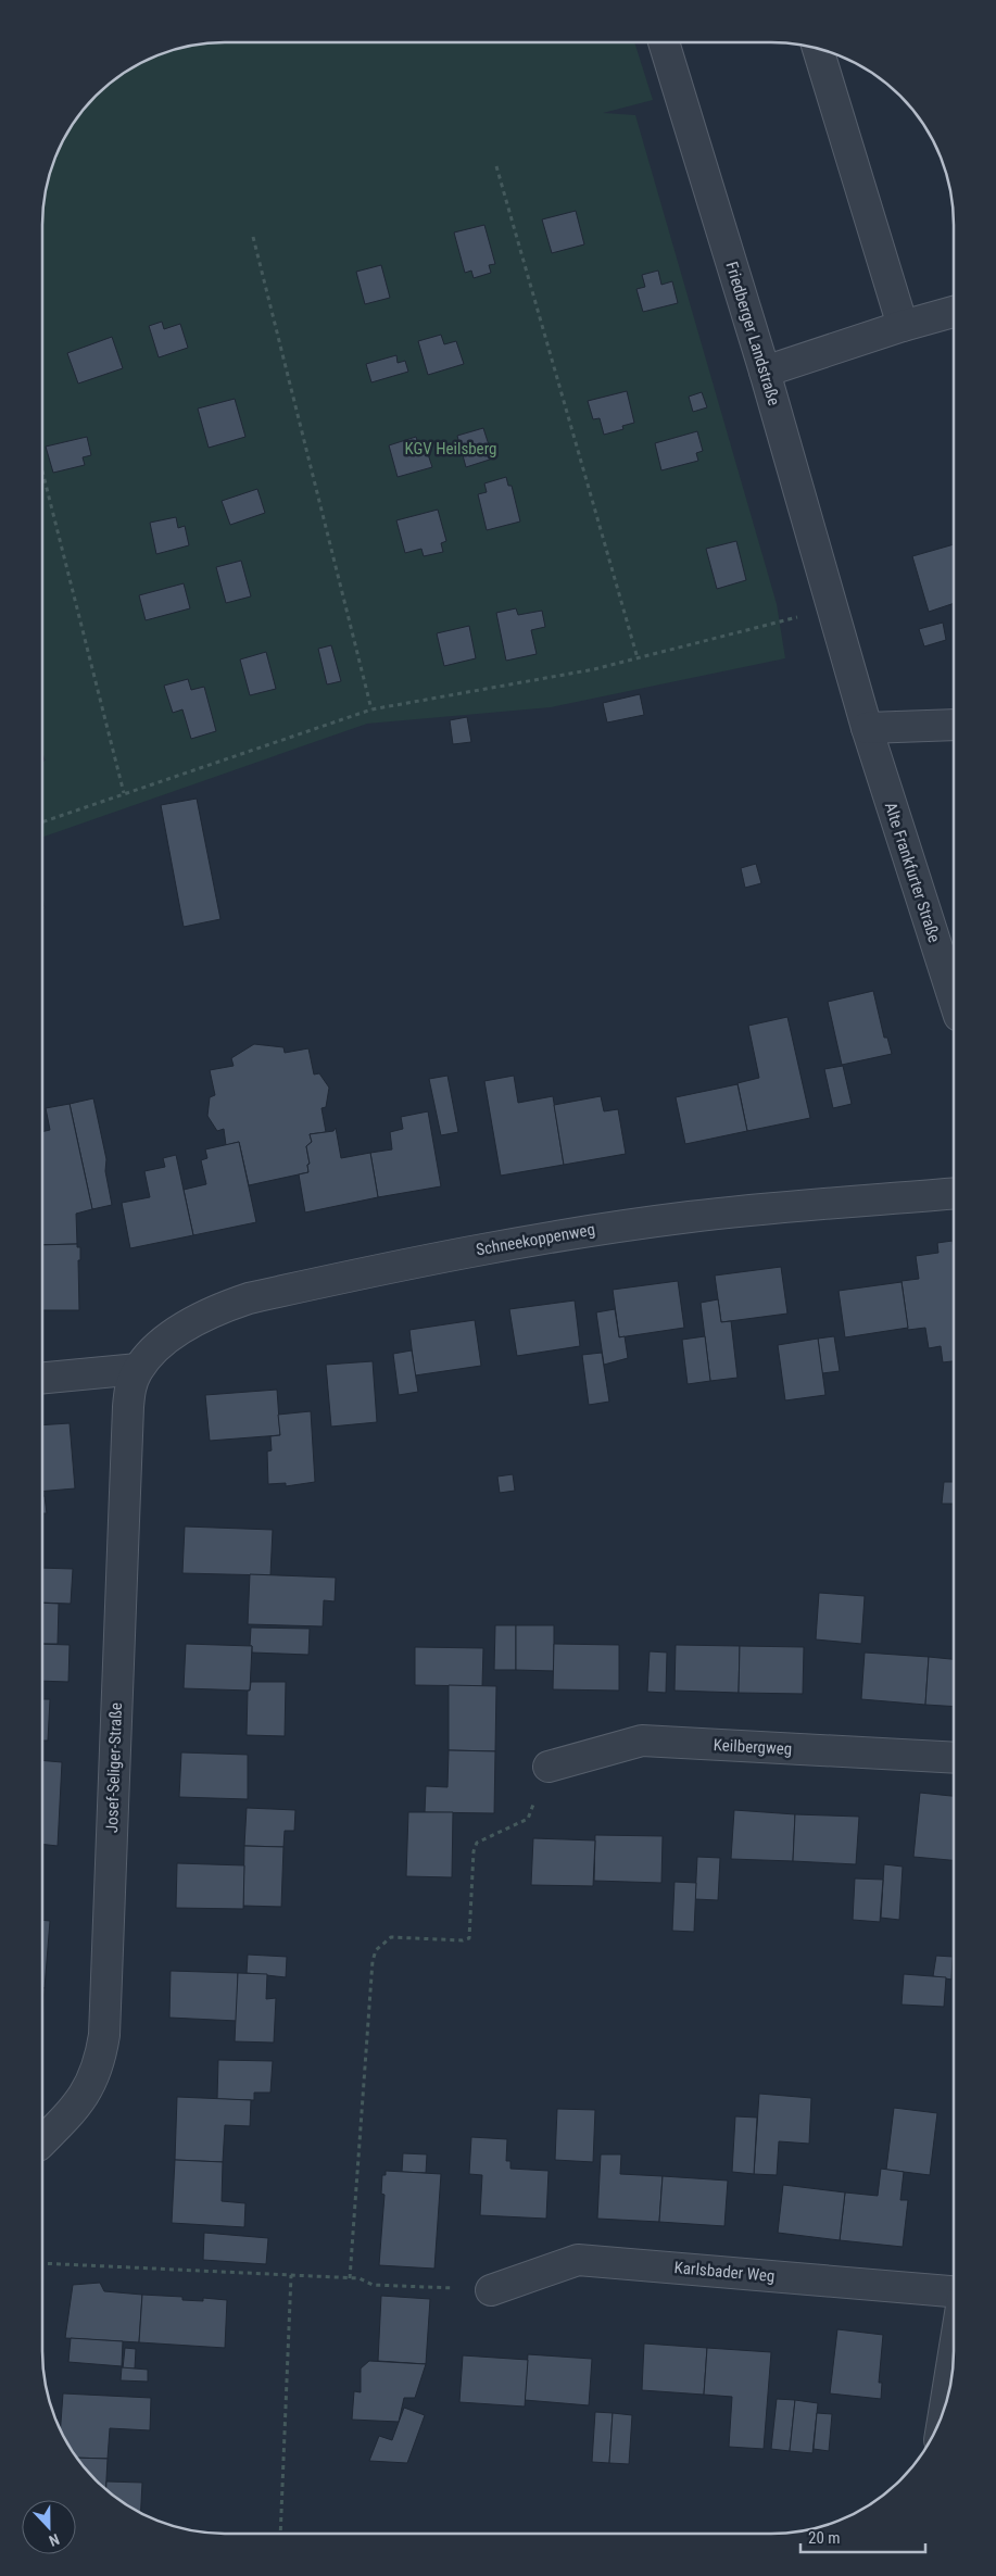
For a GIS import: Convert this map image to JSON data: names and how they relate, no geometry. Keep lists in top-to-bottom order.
{
  "streets": {
    "street": [
      "Friedberger Landstraße",
      "Alte Frankfurter Straße",
      "Schneekoppenweg",
      "Keilbergweg",
      "Josef-Seliger-Straße",
      "Karlsbader Weg"
    ]
  },
  "crossings": [
    ["Friedberger Landstraße", "Alte Frankfurter Straße"],
    ["Schneekoppenweg", "Josef-Seliger-Straße"]
  ],
  "parks": ["KGV Heilsberg"],
  "scale_bar": "20 m",
  "north": "bottom"
}
